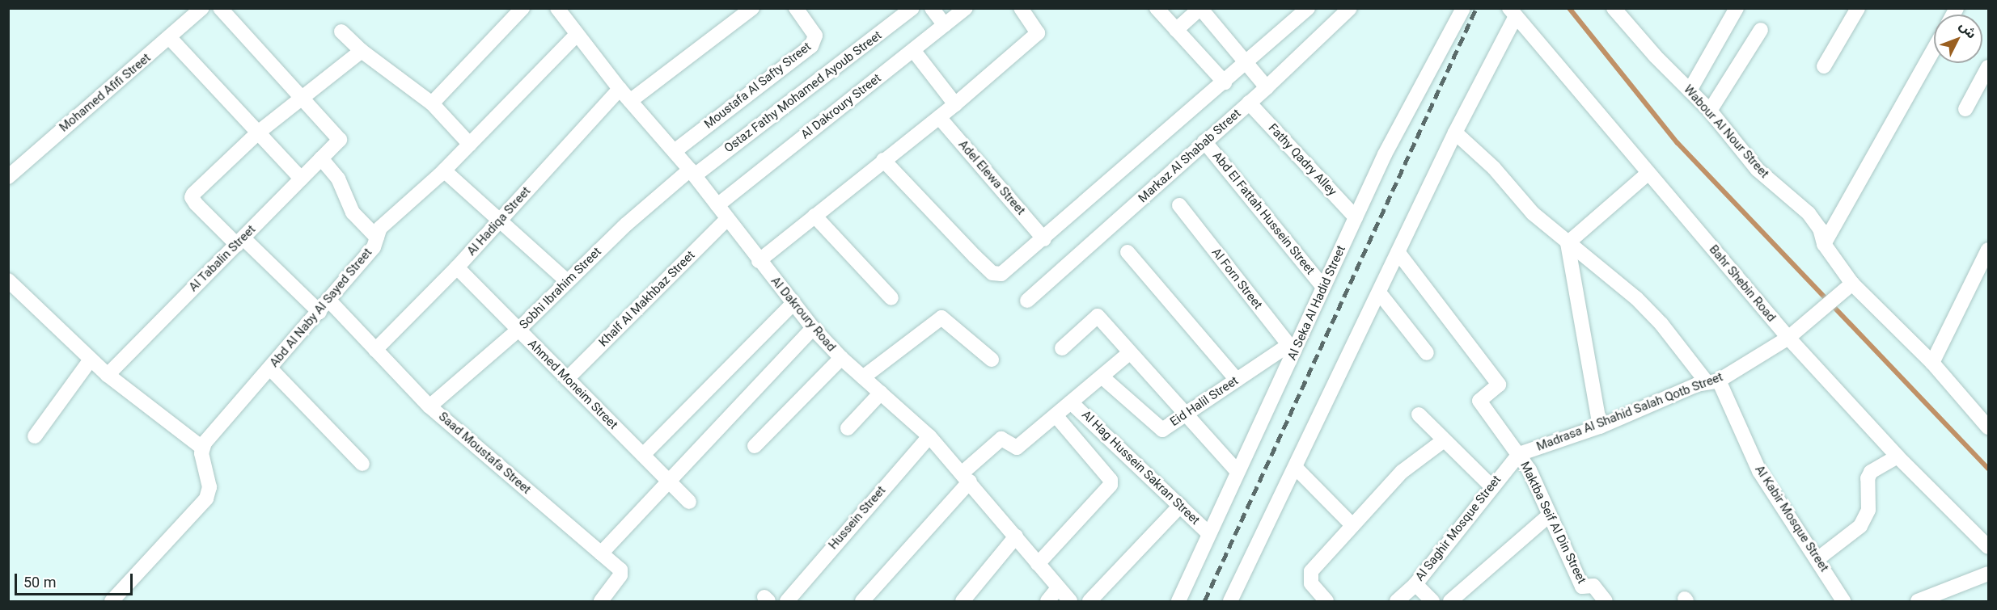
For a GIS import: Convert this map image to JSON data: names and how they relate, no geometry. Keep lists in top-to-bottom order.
{
  "streets": {
    "street": [
      "Moustafa Al Safty Street",
      "Ostaz Fathy Mohamed Ayoub Street",
      "Mohamed Afifi Street",
      "Al Dakroury Street",
      "Wabour Al Nour Street",
      "Markaz Al Shabab Street",
      "Fathy Qadry Alley",
      "Adel Elewa Street",
      "Abd El Fattah Hussein Street",
      "Al Hadiqa Street",
      "Al Tabalin Street",
      "Al Forn Street",
      "Bahr Shebin Road",
      "Sobhi Ibrahim Street",
      "Khalf Al Makhbaz Street",
      "Al Seka Al Hadid Street",
      "Abd Al Naby Al Sayed Street",
      "Al Dakroury Road",
      "Ahmed Moneim Street",
      "Eid Halil Street",
      "Madrasa Al Shahid Salah Qotb Street",
      "Saad Moustafa Street",
      "Al Hag Hussein Sakran Street",
      "Hussein Street",
      "Al Kabir Mosque Street",
      "Maktba Seif Al Din Street",
      "Al Saghir Mosque Street"
    ]
  },
  "crossings": [
    ["Moustafa Al Safty Street", "Al Dakroury Road"],
    ["Ostaz Fathy Mohamed Ayoub Street", "Sobhi Ibrahim Street"],
    ["Ostaz Fathy Mohamed Ayoub Street", "Al Dakroury Road"],
    ["Al Dakroury Street", "Al Dakroury Road"],
    ["Wabour Al Nour Street", "Madrasa Al Shahid Salah Qotb Street"],
    ["Markaz Al Shabab Street", "Fathy Qadry Alley"],
    ["Markaz Al Shabab Street", "Abd El Fattah Hussein Street"],
    ["Fathy Qadry Alley", "Al Seka Al Hadid Street"],
    ["Abd El Fattah Hussein Street", "Al Seka Al Hadid Street"],
    ["Al Hadiqa Street", "Al Dakroury Road"],
    ["Al Hadiqa Street", "Ahmed Moneim Street"],
    ["Al Hadiqa Street", "Saad Moustafa Street"],
    ["Al Forn Street", "Al Seka Al Hadid Street"],
    ["Al Forn Street", "Eid Halil Street"],
    ["Bahr Shebin Road", "Madrasa Al Shahid Salah Qotb Street"],
    ["Sobhi Ibrahim Street", "Al Dakroury Road"],
    ["Sobhi Ibrahim Street", "Ahmed Moneim Street"],
    ["Sobhi Ibrahim Street", "Saad Moustafa Street"],
    ["Khalf Al Makhbaz Street", "Al Dakroury Road"],
    ["Khalf Al Makhbaz Street", "Ahmed Moneim Street"],
    ["Al Seka Al Hadid Street", "Eid Halil Street"],
    ["Al Seka Al Hadid Street", "Al Hag Hussein Sakran Street"],
    ["Abd Al Naby Al Sayed Street", "Al Dakroury Road"],
    ["Abd Al Naby Al Sayed Street", "Saad Moustafa Street"],
    ["Al Dakroury Road", "Hussein Street"],
    ["Madrasa Al Shahid Salah Qotb Street", "Al Kabir Mosque Street"],
    ["Madrasa Al Shahid Salah Qotb Street", "Maktba Seif Al Din Street"],
    ["Madrasa Al Shahid Salah Qotb Street", "Al Saghir Mosque Street"],
    ["Maktba Seif Al Din Street", "Al Saghir Mosque Street"]
  ],
  "scale_bar": "50 m",
  "north": "top right"
}
